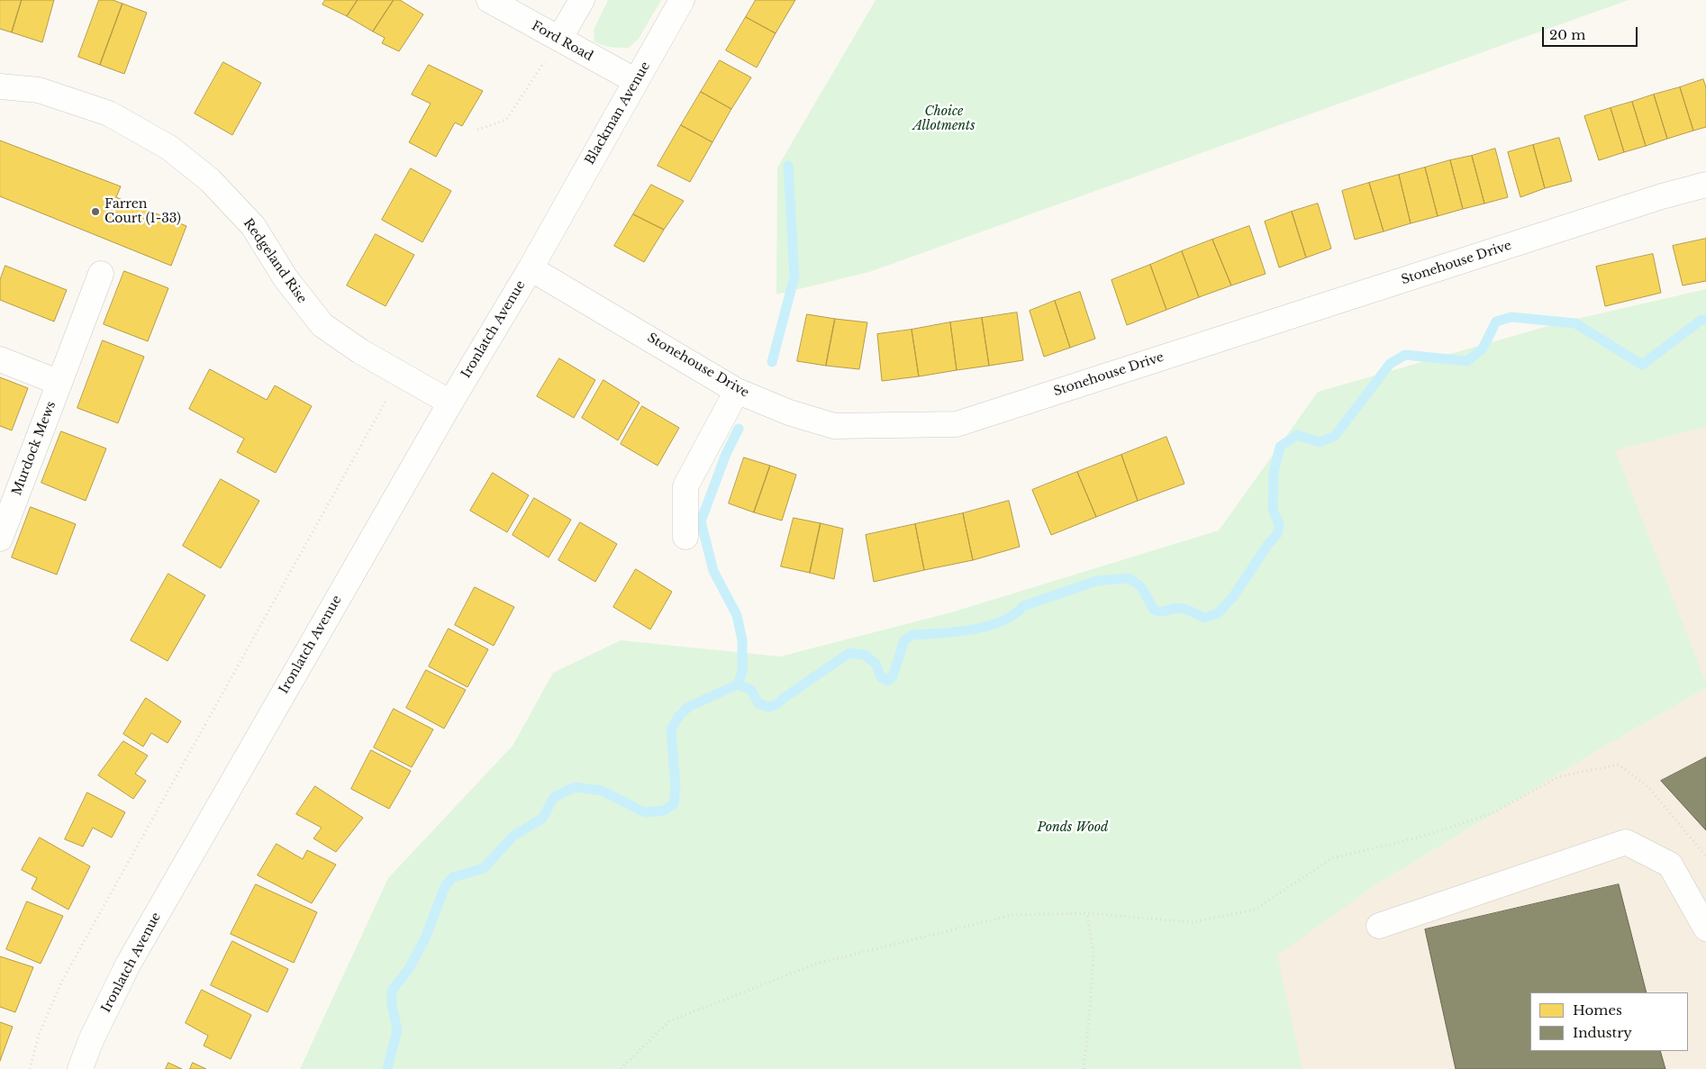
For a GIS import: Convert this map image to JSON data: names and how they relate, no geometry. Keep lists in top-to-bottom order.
{
  "streets": {
    "street": [
      "Ford Road",
      "Blackman Avenue",
      "Redgeland Rise",
      "Stonehouse Drive",
      "Ironlatch Avenue",
      "Murdock Mews"
    ]
  },
  "crossings": [
    ["Ford Road", "Blackman Avenue"],
    ["Blackman Avenue", "Ironlatch Avenue"],
    ["Redgeland Rise", "Ironlatch Avenue"],
    ["Stonehouse Drive", "Ironlatch Avenue"]
  ],
  "parks": ["Choice Allotments", "Ponds Wood"],
  "places": ["Farren Court (1-33)"],
  "legend": ["Homes", "Industry"],
  "scale_bar": "20 m"
}
